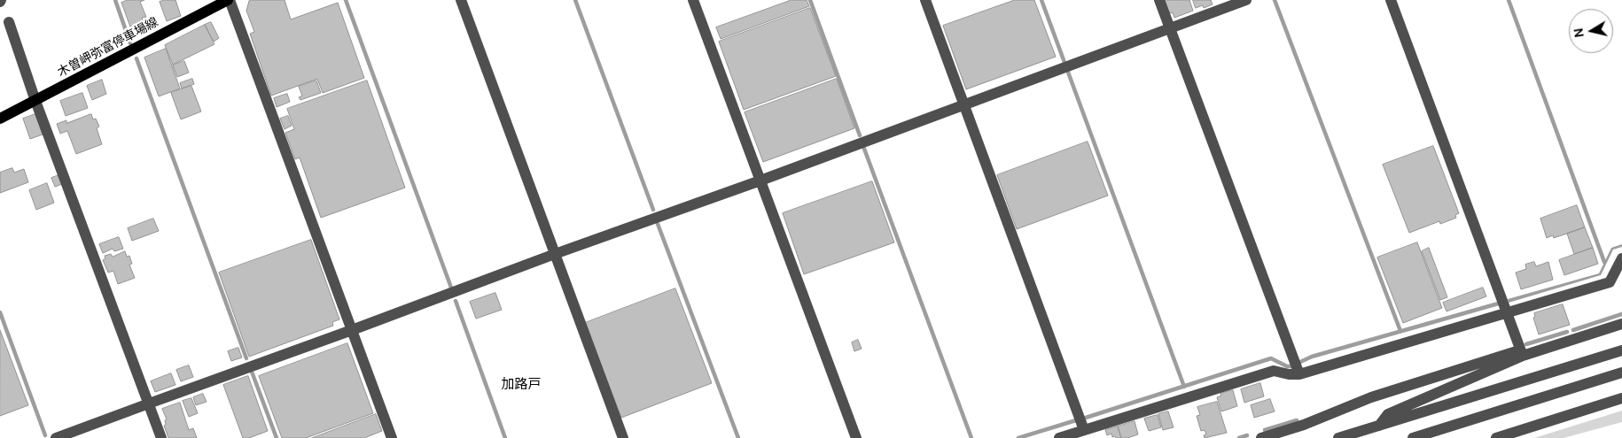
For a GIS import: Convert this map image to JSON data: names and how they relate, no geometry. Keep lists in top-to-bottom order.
{
  "streets": {
    "main road": ["木曽岬弥富停車場線"]
  },
  "districts": ["加路戸"],
  "north": "left"
}
